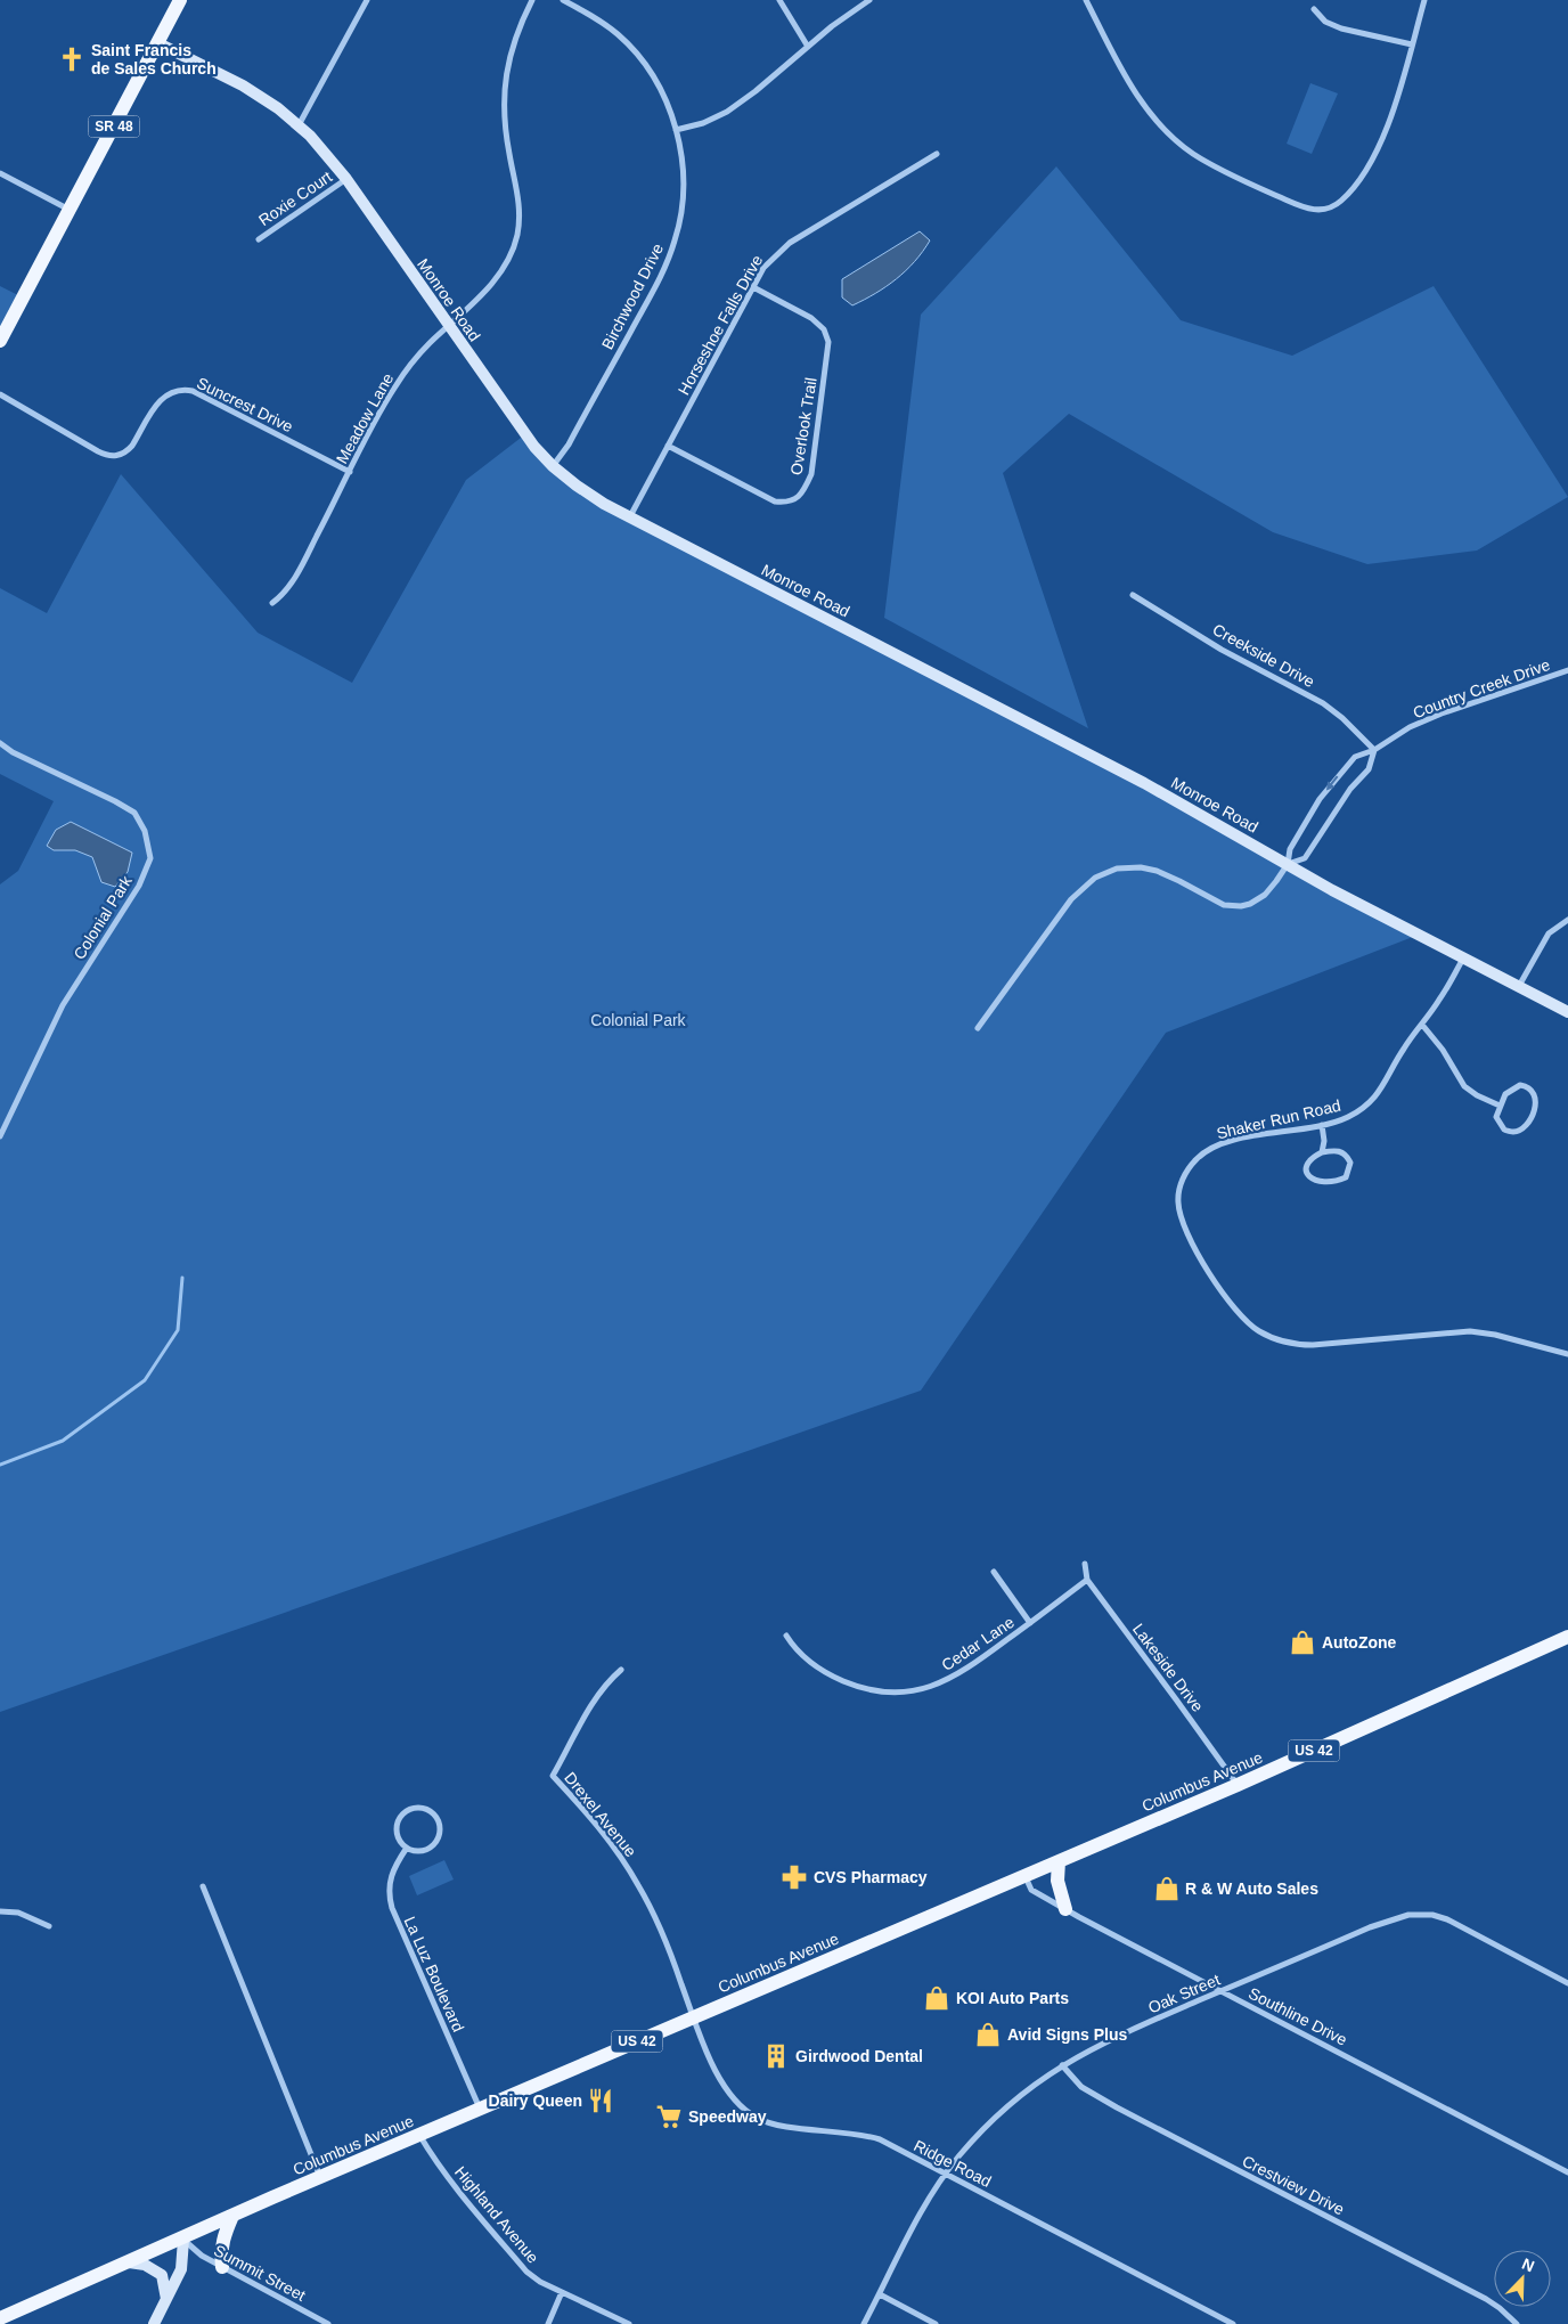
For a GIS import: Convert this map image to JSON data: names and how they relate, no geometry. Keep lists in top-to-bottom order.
{
  "streets": {
    "main road": ["SR 48", "US 42", "Columbus Avenue"],
    "street": [
      "Roxie Court",
      "Birchwood Drive",
      "Monroe Road",
      "Horseshoe Falls Drive",
      "Suncrest Drive",
      "Meadow Lane",
      "Overlook Trail",
      "Creekside Drive",
      "Country Creek Drive",
      "Colonial Park",
      "Shaker Run Road",
      "Cedar Lane",
      "Lakeside Drive",
      "Drexel Avenue",
      "La Luz Boulevard",
      "Oak Street",
      "Southline Drive",
      "Ridge Road",
      "Crestview Drive",
      "Highland Avenue",
      "Summit Street"
    ]
  },
  "crossings": [
    ["SR 48", "Monroe Road"],
    ["Roxie Court", "Monroe Road"],
    ["Birchwood Drive", "Monroe Road"],
    ["Monroe Road", "Horseshoe Falls Drive"],
    ["Monroe Road", "Meadow Lane"],
    ["Monroe Road", "Country Creek Drive"],
    ["Monroe Road", "Shaker Run Road"],
    ["Horseshoe Falls Drive", "Overlook Trail"],
    ["Suncrest Drive", "Meadow Lane"],
    ["Creekside Drive", "Country Creek Drive"],
    ["Cedar Lane", "Lakeside Drive"],
    ["Lakeside Drive", "Columbus Avenue"],
    ["Columbus Avenue", "Drexel Avenue"],
    ["Columbus Avenue", "La Luz Boulevard"],
    ["Columbus Avenue", "Southline Drive"],
    ["Columbus Avenue", "Ridge Road"],
    ["Columbus Avenue", "Highland Avenue"],
    ["Columbus Avenue", "Summit Street"],
    ["Drexel Avenue", "Ridge Road"],
    ["Oak Street", "Southline Drive"],
    ["Oak Street", "Ridge Road"],
    ["Oak Street", "Crestview Drive"]
  ],
  "parks": ["Colonial Park"],
  "places": {
    "church": ["Saint Francis de Sales Church"],
    "shop": [
      "AutoZone",
      "R & W Auto Sales",
      "KOI Auto Parts",
      "Avid Signs Plus"
    ],
    "pharmacy": ["CVS Pharmacy"],
    "building": ["Girdwood Dental"],
    "restaurant": ["Dairy Queen"],
    "supermarket": ["Speedway"]
  },
  "north": "top right"
}
